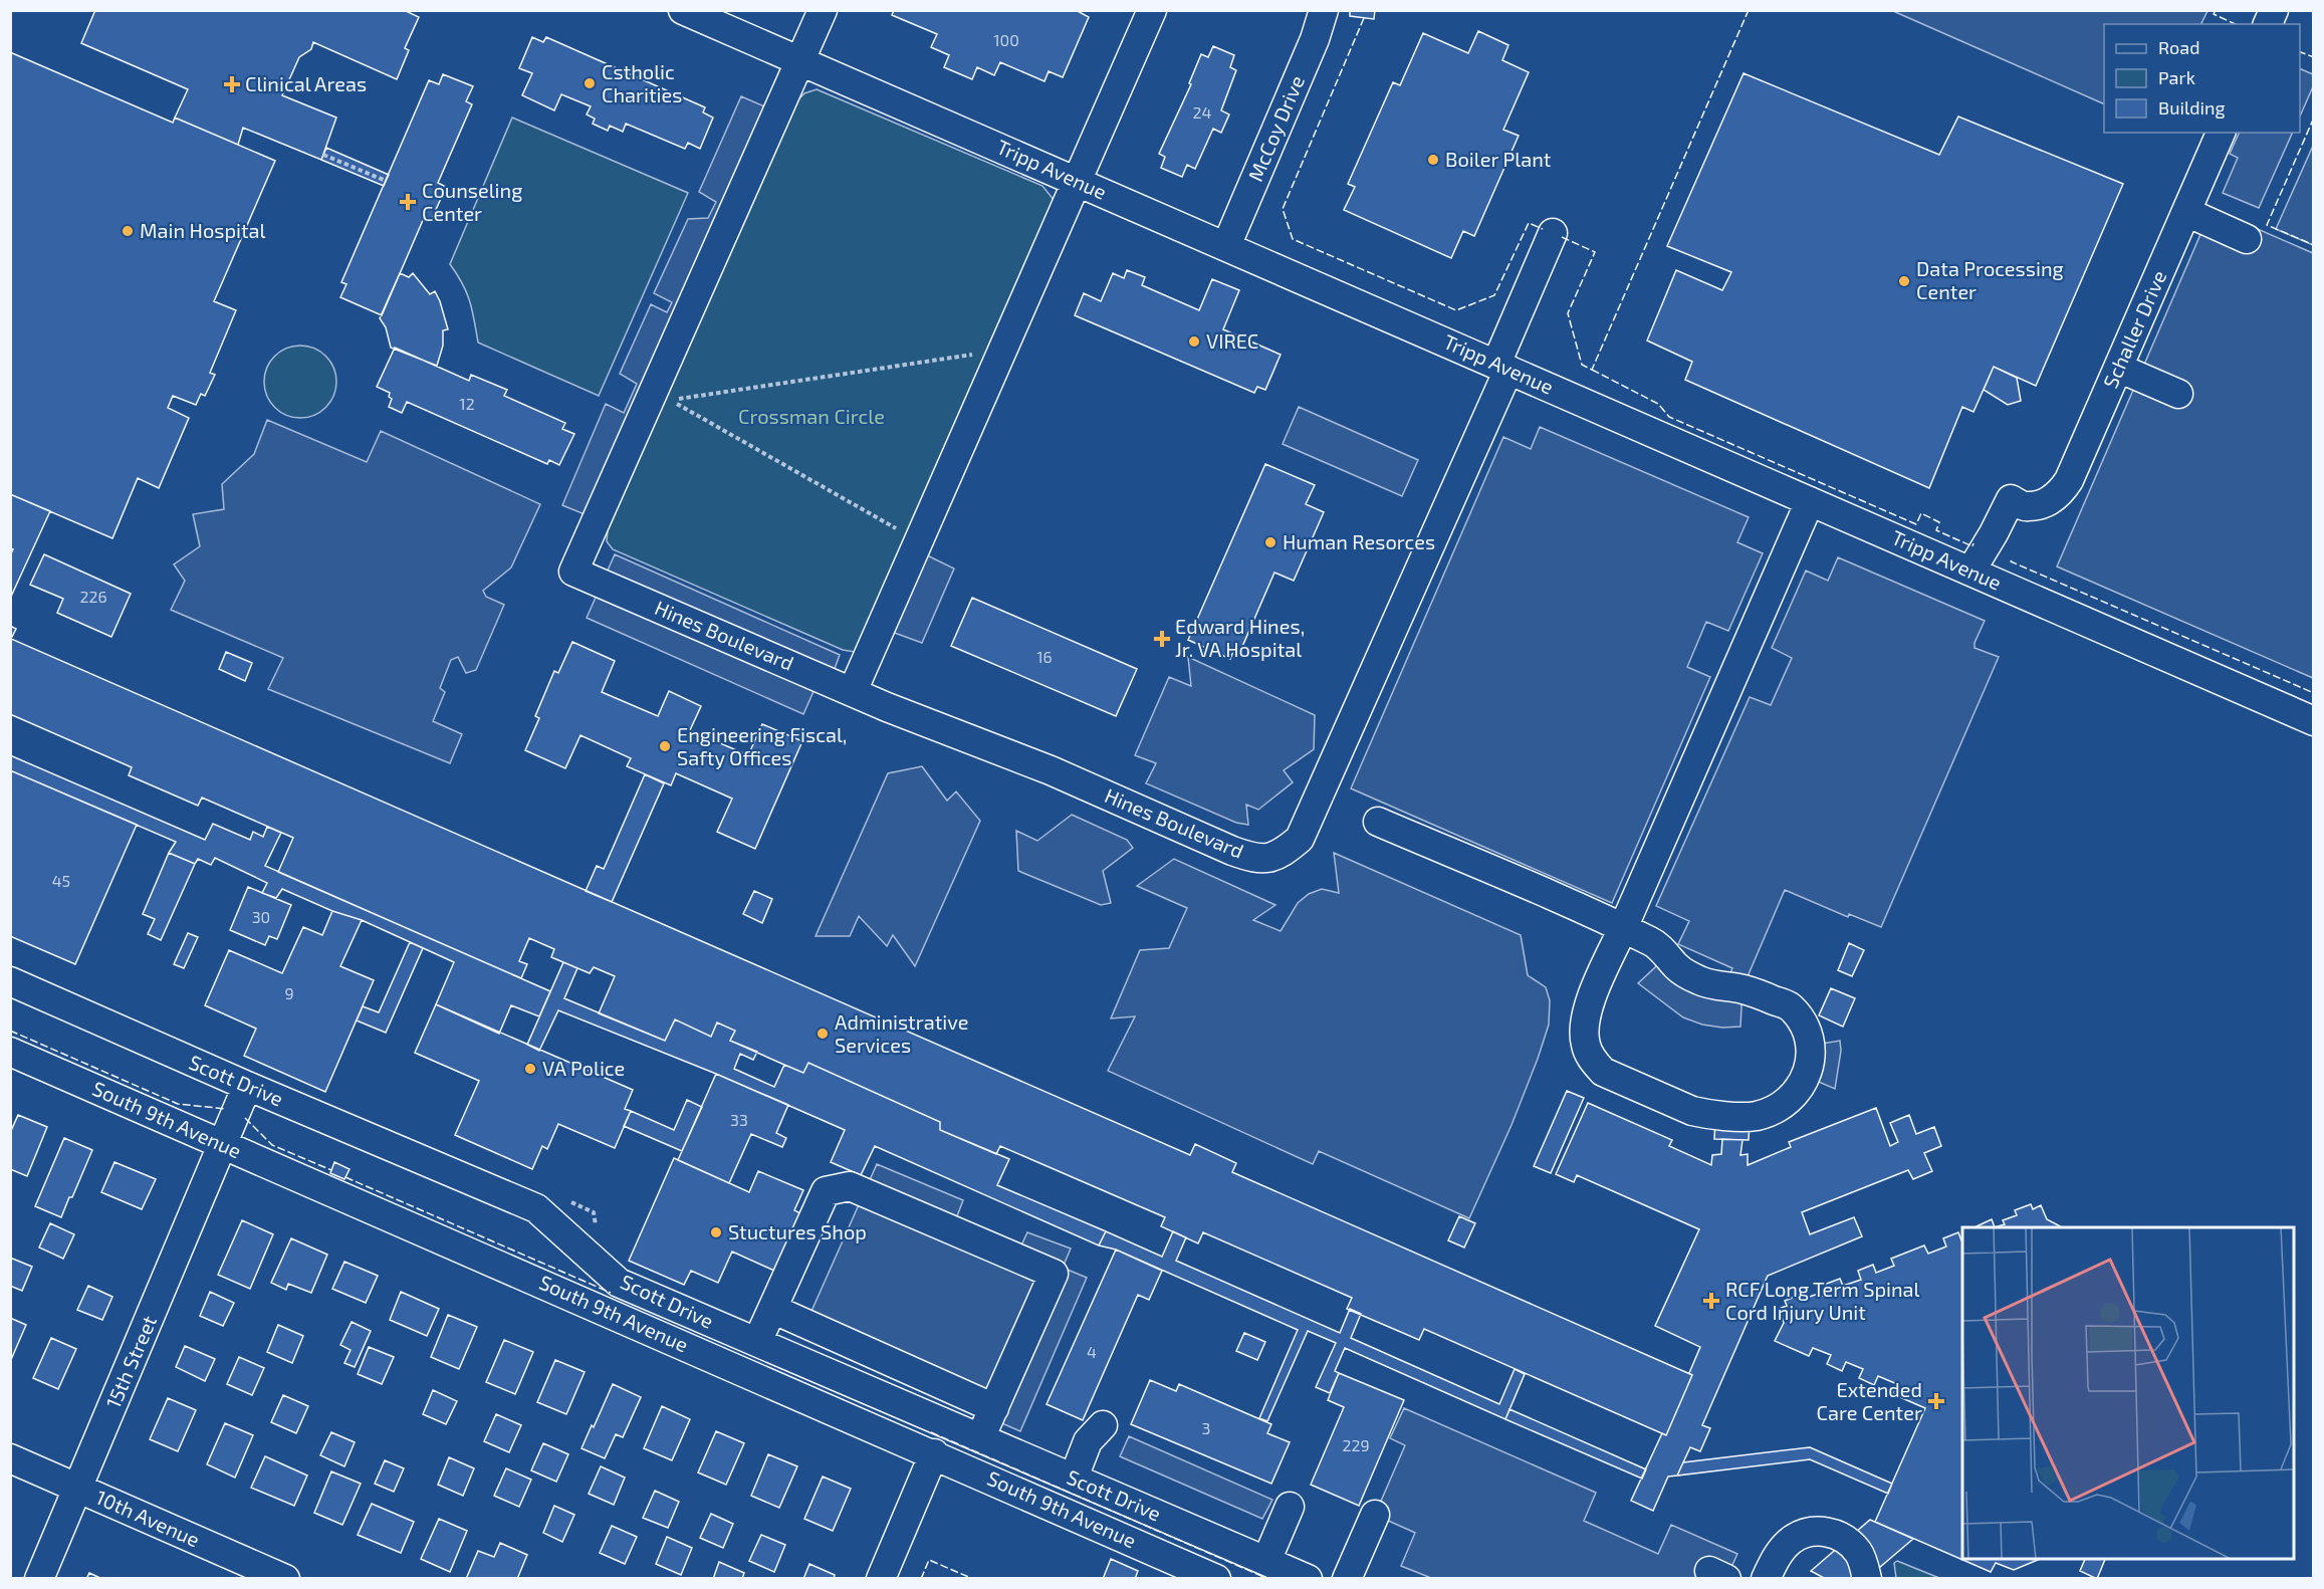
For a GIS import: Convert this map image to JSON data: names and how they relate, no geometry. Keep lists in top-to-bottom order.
{
  "streets": {
    "street": [
      "McCoy Drive",
      "Tripp Avenue",
      "Schaller Drive",
      "Hines Boulevard",
      "Scott Drive",
      "South 9th Avenue",
      "15th Street",
      "10th Avenue"
    ]
  },
  "crossings": [
    ["McCoy Drive", "Tripp Avenue"],
    ["Tripp Avenue", "Schaller Drive"],
    ["Tripp Avenue", "Hines Boulevard"],
    ["Scott Drive", "15th Street"],
    ["South 9th Avenue", "15th Street"],
    ["15th Street", "10th Avenue"]
  ],
  "parks": ["Crossman Circle"],
  "places": {
    "other": [
      "Cstholic Charities",
      "Boiler Plant",
      "Main Hospital",
      "Data Processing Center",
      "VIREC",
      "Human Resorces",
      "Engineering Fiscal, Safty Offices",
      "Administrative Services",
      "VA Police",
      "Stuctures Shop"
    ],
    "health": [
      "Clinical Areas",
      "Counseling Center",
      "Edward Hines, Jr. VA Hospital",
      "RCF Long Term Spinal Cord Injury Unit",
      "Extended Care Center"
    ]
  },
  "house_numbers": [
    "100",
    "24",
    "12",
    "226",
    "16",
    "45",
    "30",
    "9",
    "33",
    "4",
    "3",
    "229"
  ],
  "legend": ["Road", "Park", "Building"]
}
